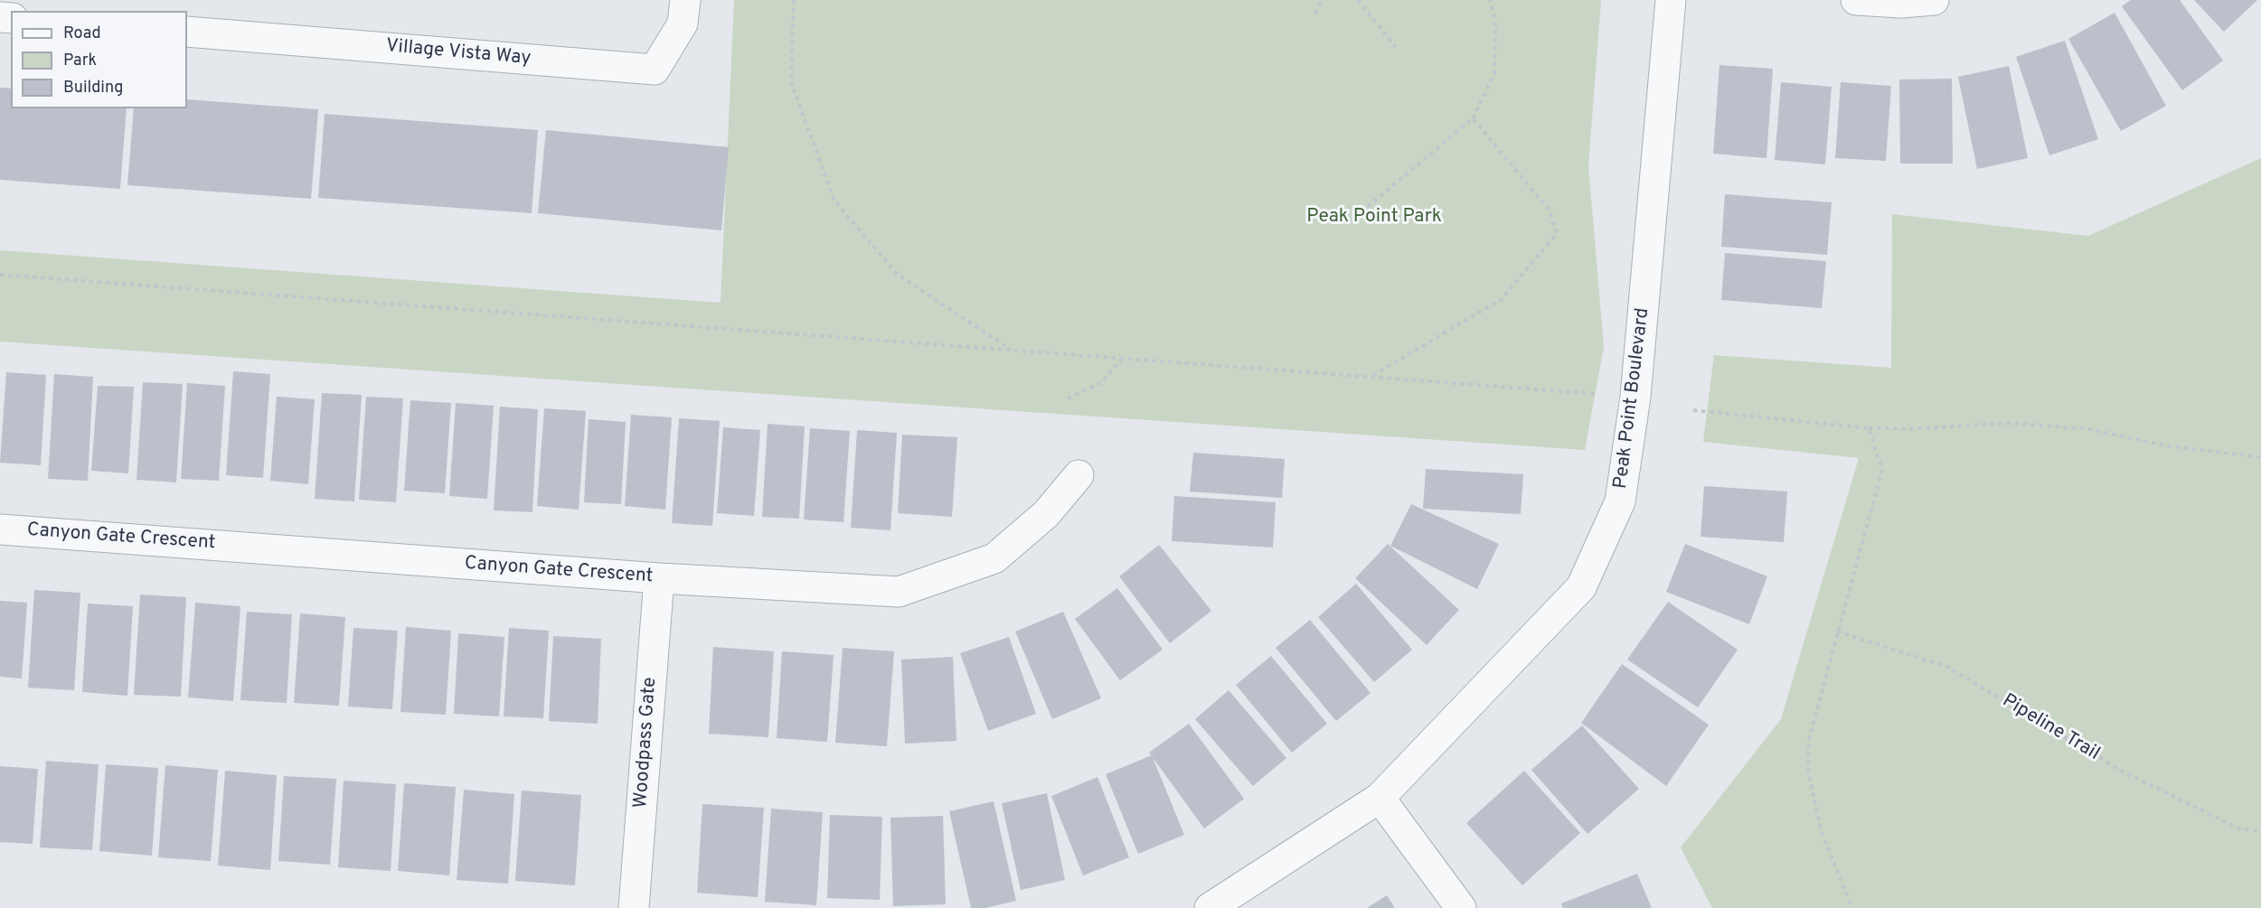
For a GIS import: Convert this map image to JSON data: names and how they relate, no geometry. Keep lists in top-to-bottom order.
{
  "streets": {
    "street": [
      "Village Vista Way",
      "Peak Point Boulevard",
      "Canyon Gate Crescent",
      "Woodpass Gate"
    ],
    "path": ["Pipeline Trail"]
  },
  "crossings": [
    ["Canyon Gate Crescent", "Woodpass Gate"]
  ],
  "parks": ["Peak Point Park"],
  "legend": ["Road", "Park", "Building"]
}
